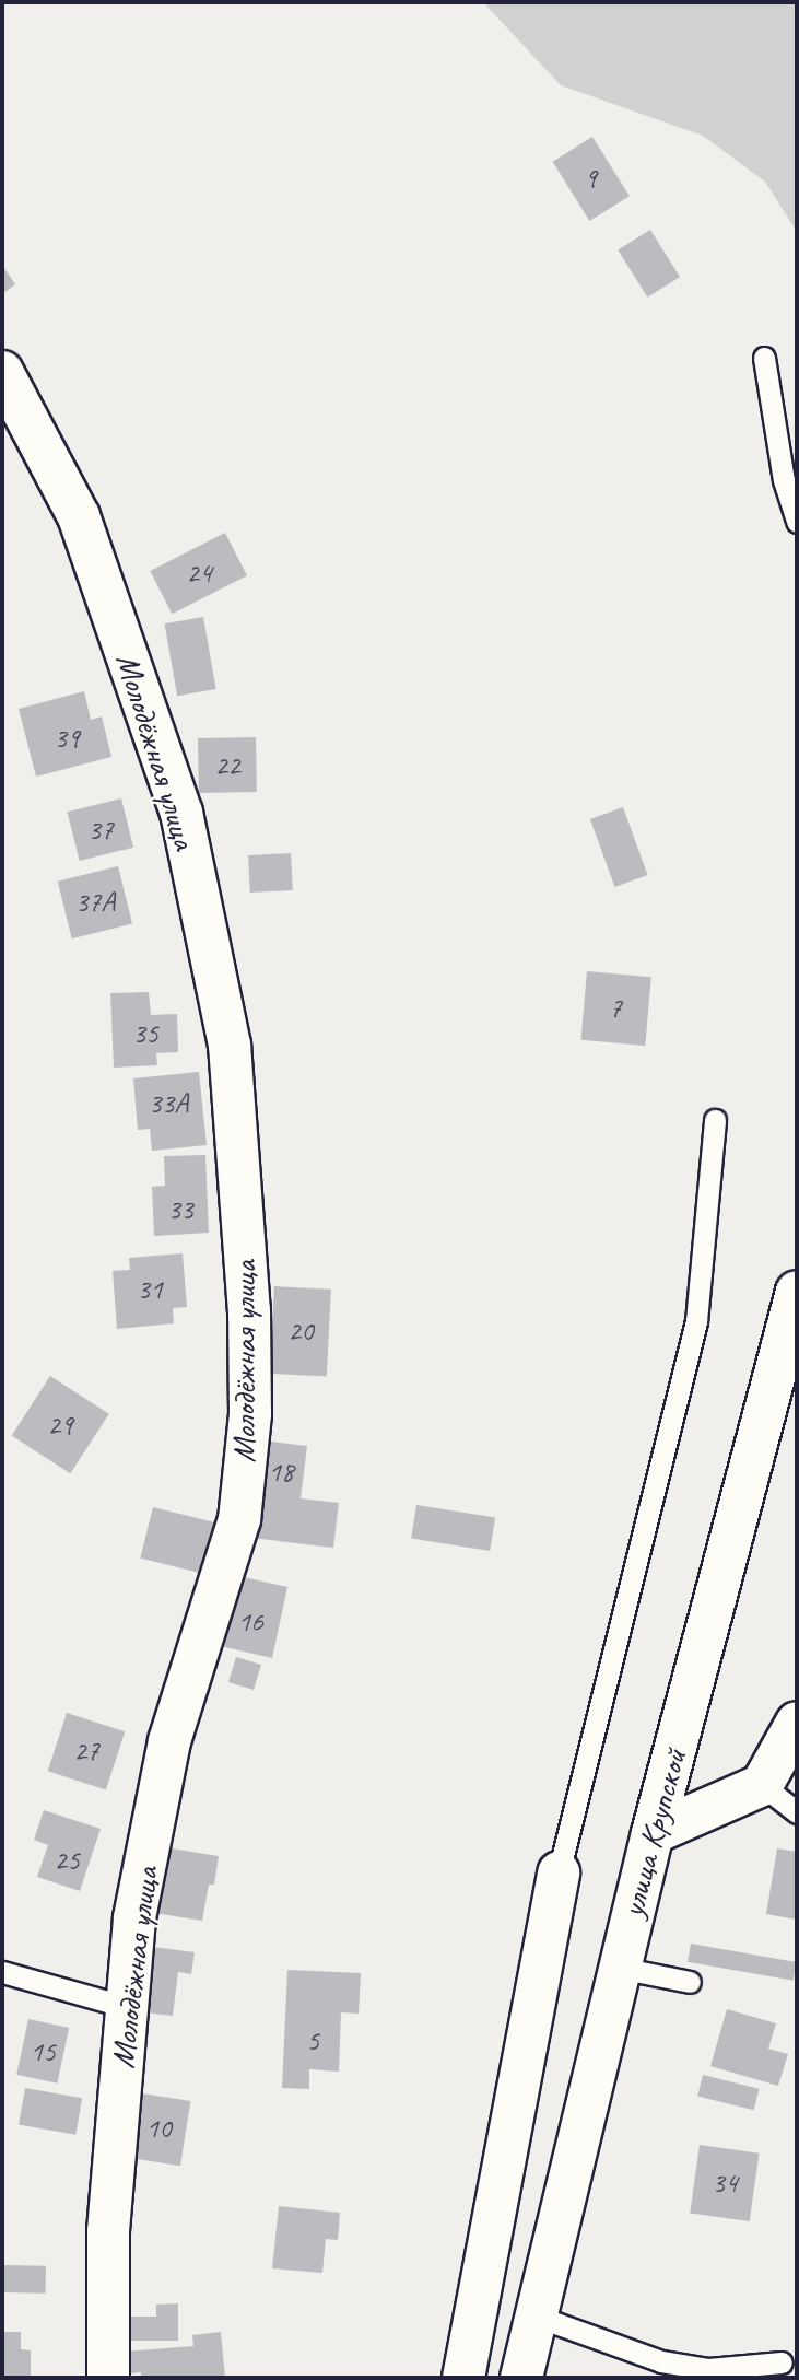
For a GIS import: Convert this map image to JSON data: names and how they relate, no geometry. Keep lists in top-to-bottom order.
{
  "streets": {
    "street": ["Молодёжная улица", "улица Крупской"]
  },
  "house_numbers": [
    "9",
    "24",
    "39",
    "22",
    "37",
    "37А",
    "7",
    "35",
    "33А",
    "33",
    "31",
    "20",
    "29",
    "18",
    "16",
    "27",
    "25",
    "5",
    "15",
    "10",
    "34"
  ]
}
